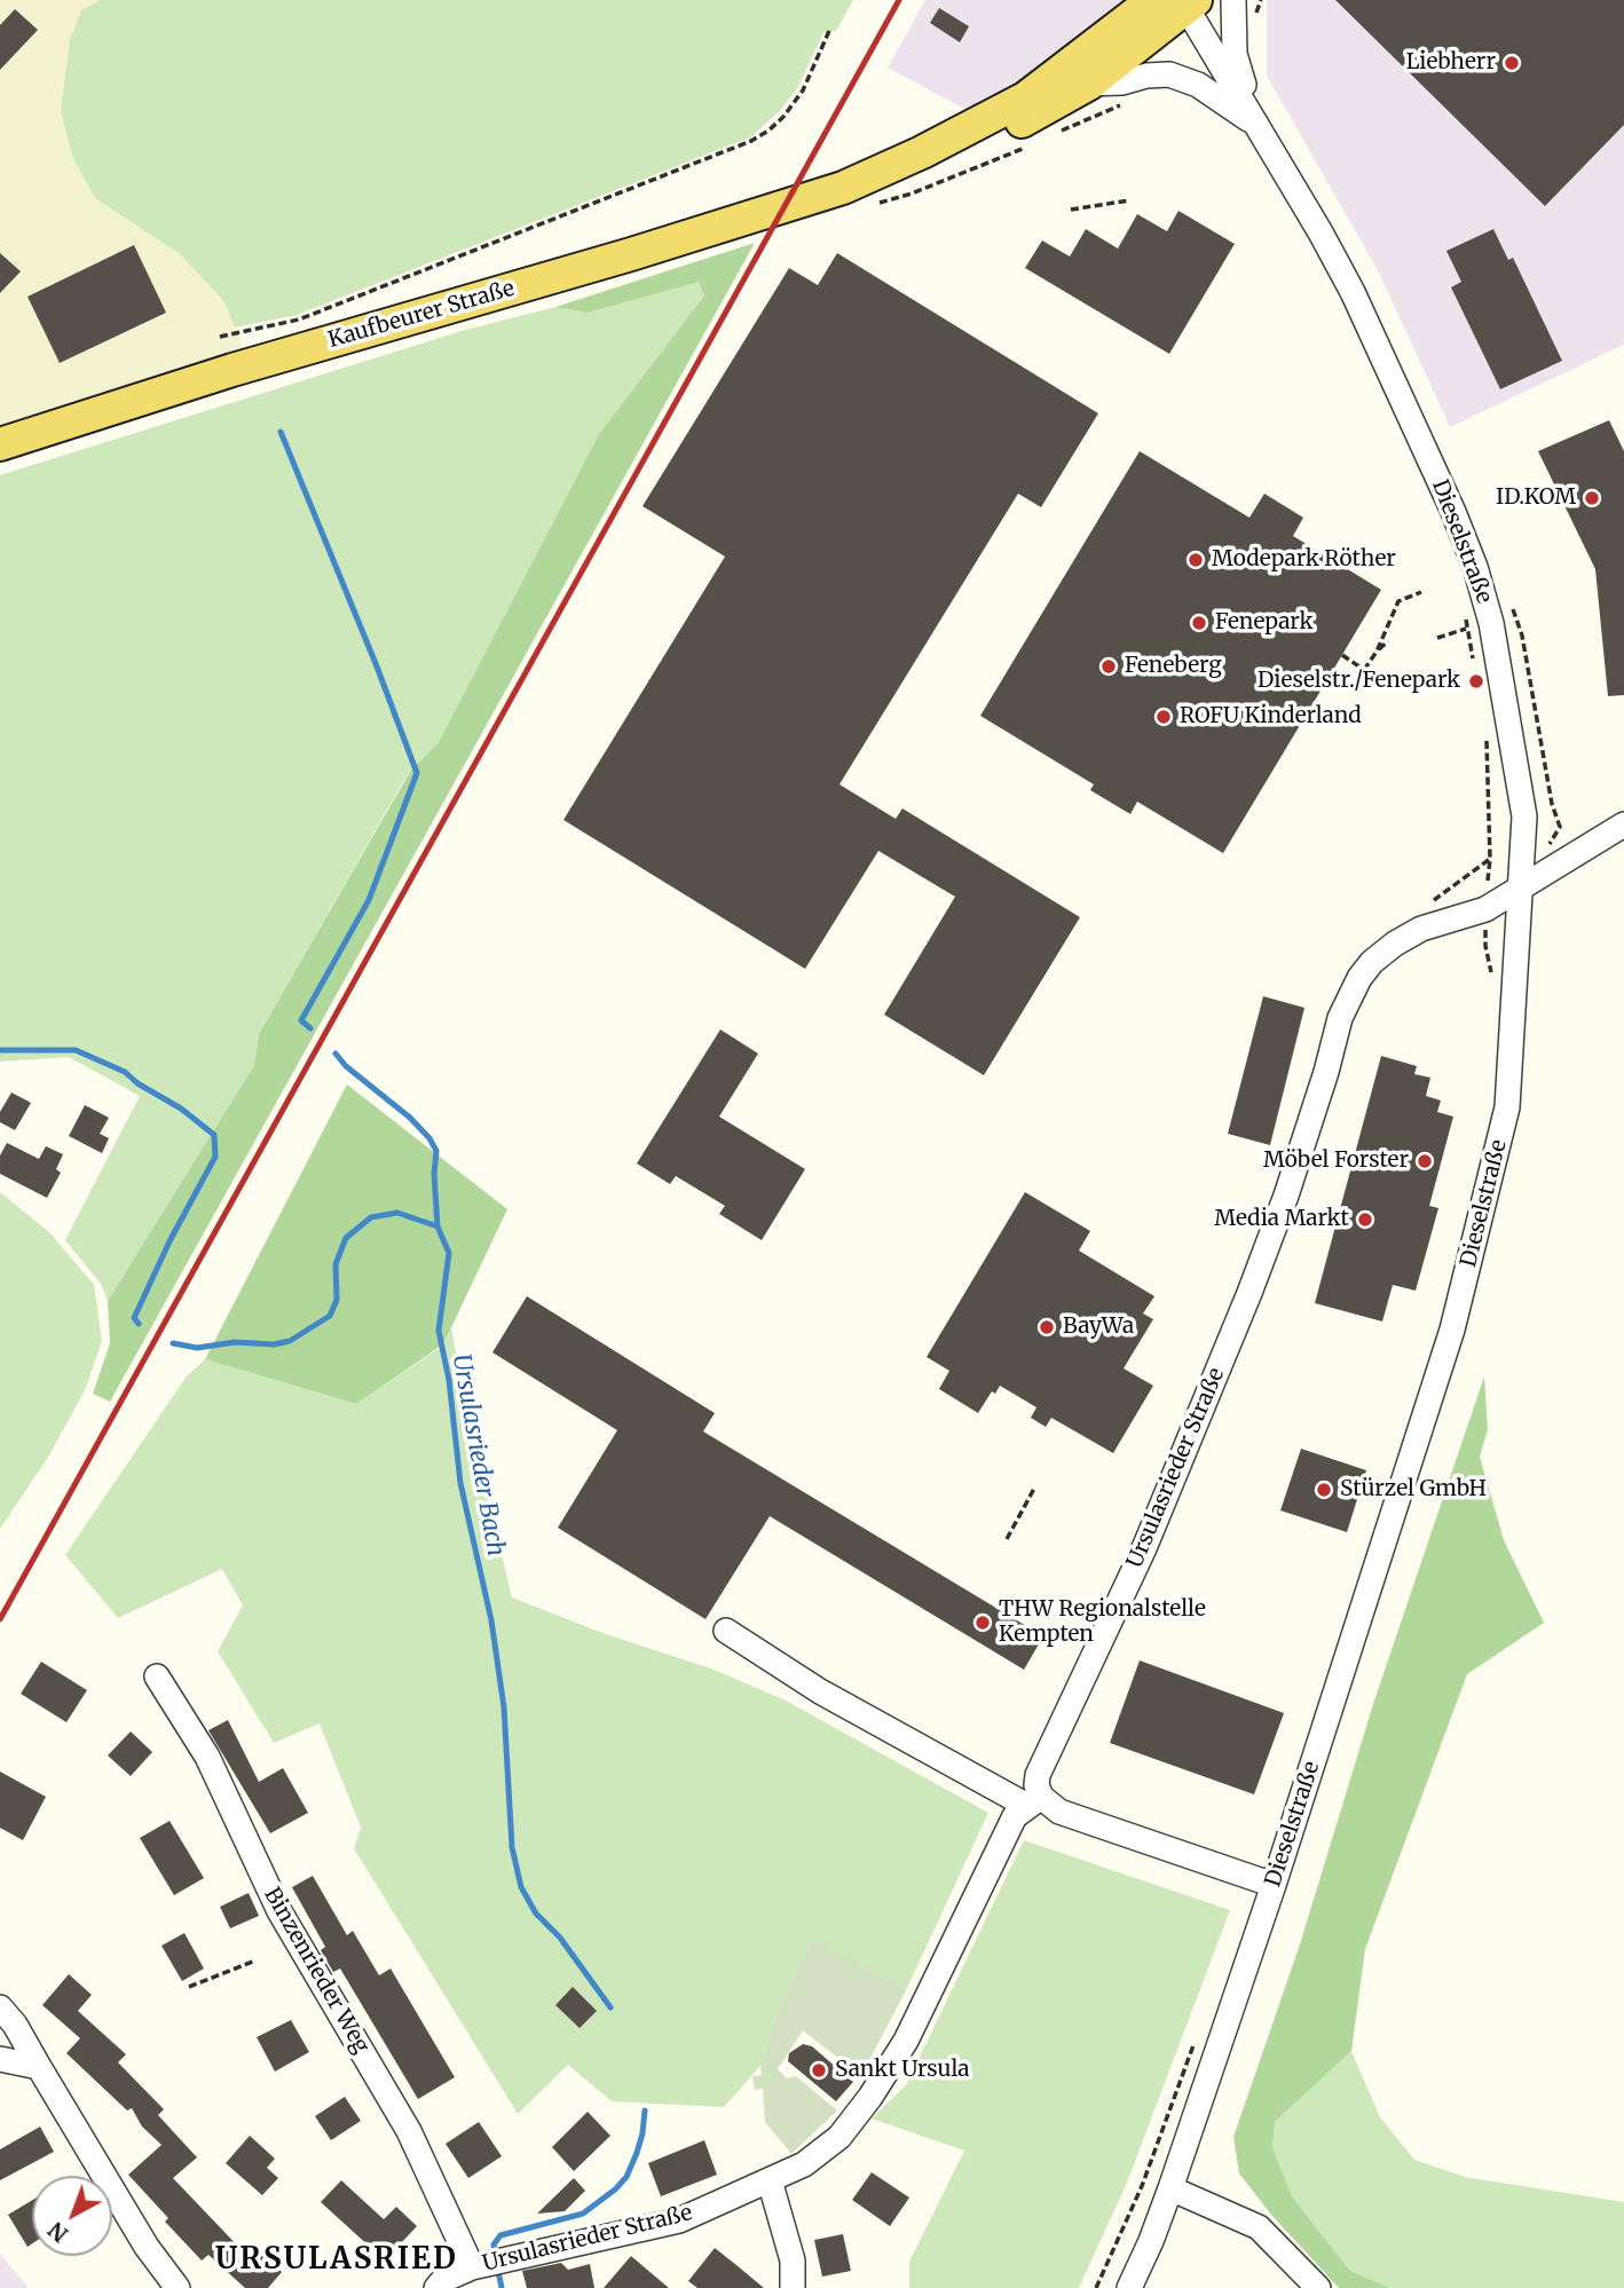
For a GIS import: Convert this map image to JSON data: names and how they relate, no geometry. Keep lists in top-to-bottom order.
{
  "streets": {
    "main road": ["Kaufbeurer Straße"],
    "street": ["Dieselstraße", "Ursulasrieder Straße", "Binzenrieder Weg"]
  },
  "crossings": [
    ["Kaufbeurer Straße", "Dieselstraße"],
    ["Dieselstraße", "Ursulasrieder Straße"],
    ["Ursulasrieder Straße", "Binzenrieder Weg"]
  ],
  "districts": ["URSULASRIED"],
  "water": ["Ursulasrieder Bach"],
  "places": [
    "Liebherr",
    "ID.KOM",
    "Modepark Röther",
    "Fenepark",
    "Feneberg",
    "Dieselstr./Fenepark",
    "ROFU Kinderland",
    "Möbel Forster",
    "Media Markt",
    "BayWa",
    "Stürzel GmbH",
    "THW Regionalstelle Kempten",
    "Sankt Ursula"
  ],
  "north": "bottom left"
}
